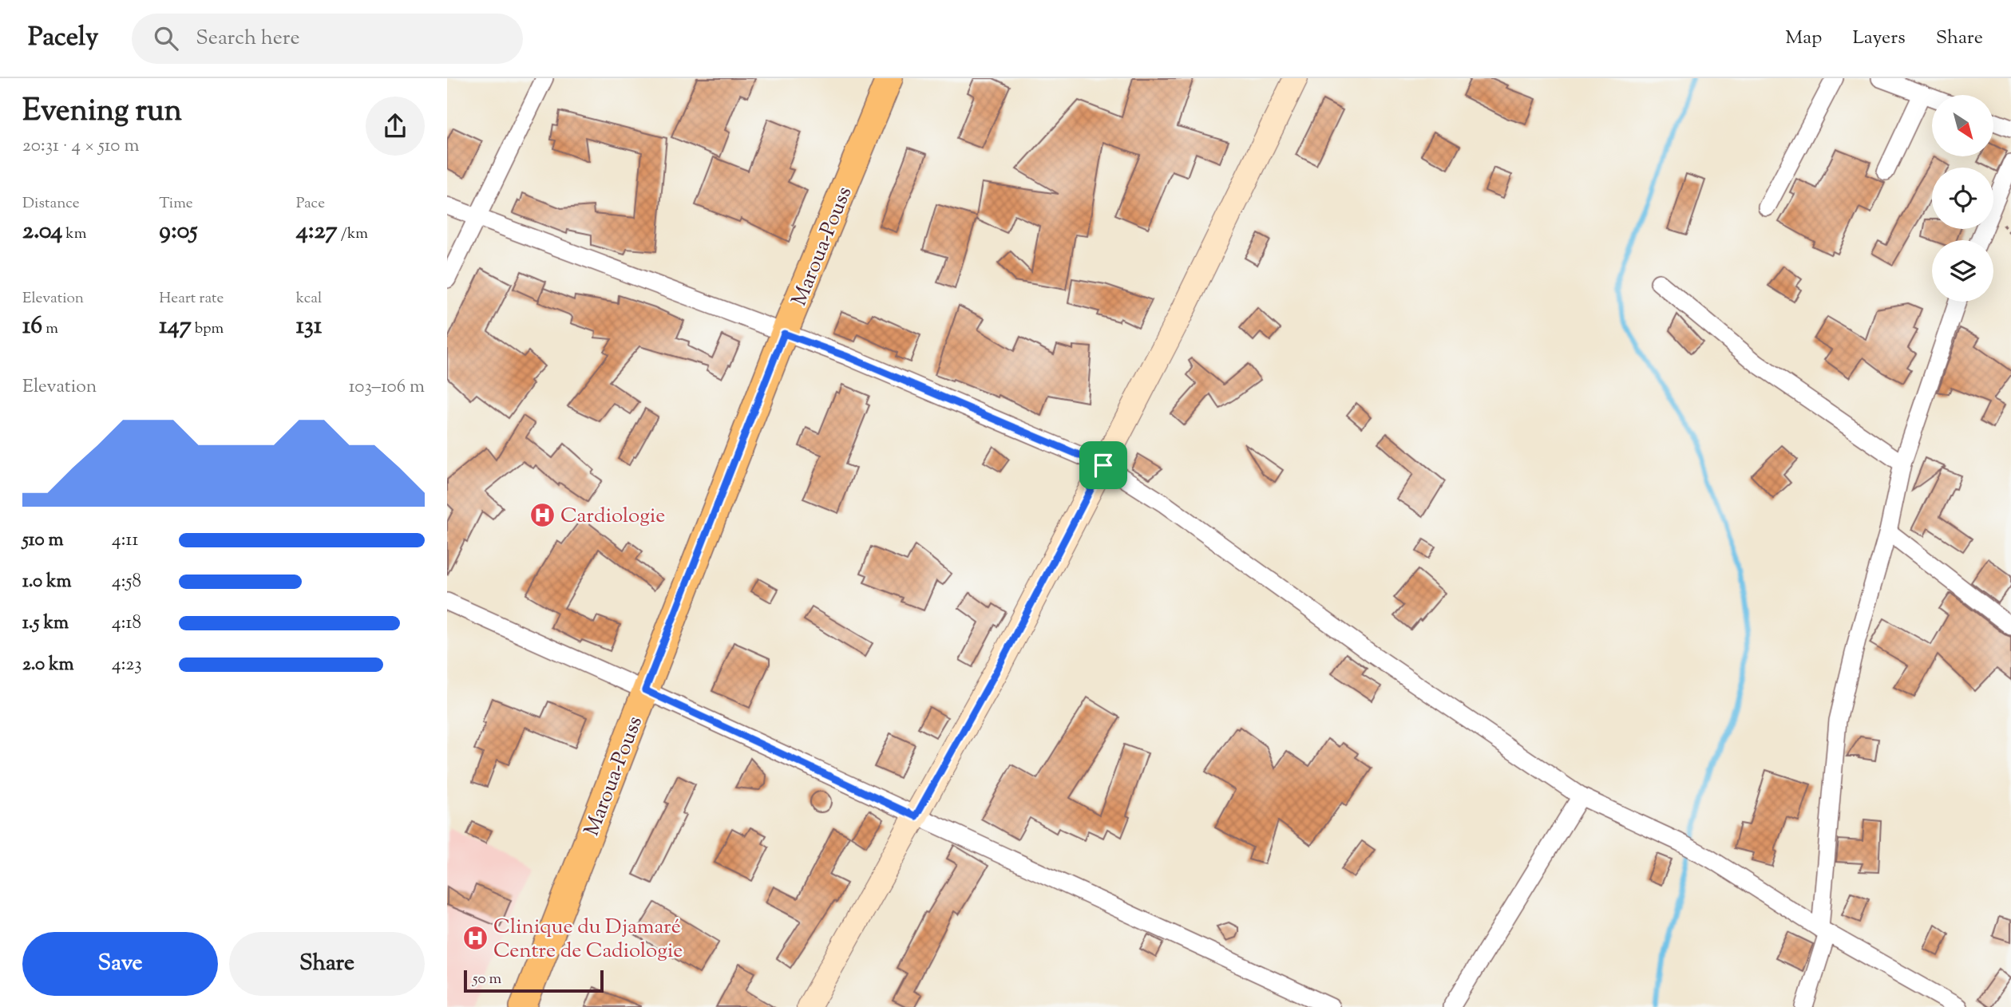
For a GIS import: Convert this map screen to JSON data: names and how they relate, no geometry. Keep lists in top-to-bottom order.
{
  "streets": {
    "main road": ["Maroua-Pouss"]
  },
  "places": {
    "hospital": ["Cardiologie", "Clinique du Djamaré Centre de Cadiologie"]
  },
  "scale_bar": "50 m",
  "north": "bottom right",
  "page": {
    "header": "Pacely",
    "search": "Search here",
    "nav": ["Map", "Layers", "Share"],
    "heading": ["Evening run", "20:31 · 4 × 510 m"],
    "stats": [
      ["Distance", "2.04 km"],
      ["Time", "9:05"],
      ["Pace", "4:27 /km"],
      ["Elevation", "16 m"],
      ["Heart rate", "147 bpm"],
      ["kcal", "131"]
    ],
    "chart": ["Elevation", "103–106 m"],
    "list": [
      {
        "name": "510 m",
        "note": "4:11"
      },
      {
        "name": "1.0 km",
        "note": "4:58"
      },
      {
        "name": "1.5 km",
        "note": "4:18"
      },
      {
        "name": "2.0 km",
        "note": "4:23"
      }
    ],
    "buttons": ["Save", "Share"],
    "scale": "50 m"
  }
}
